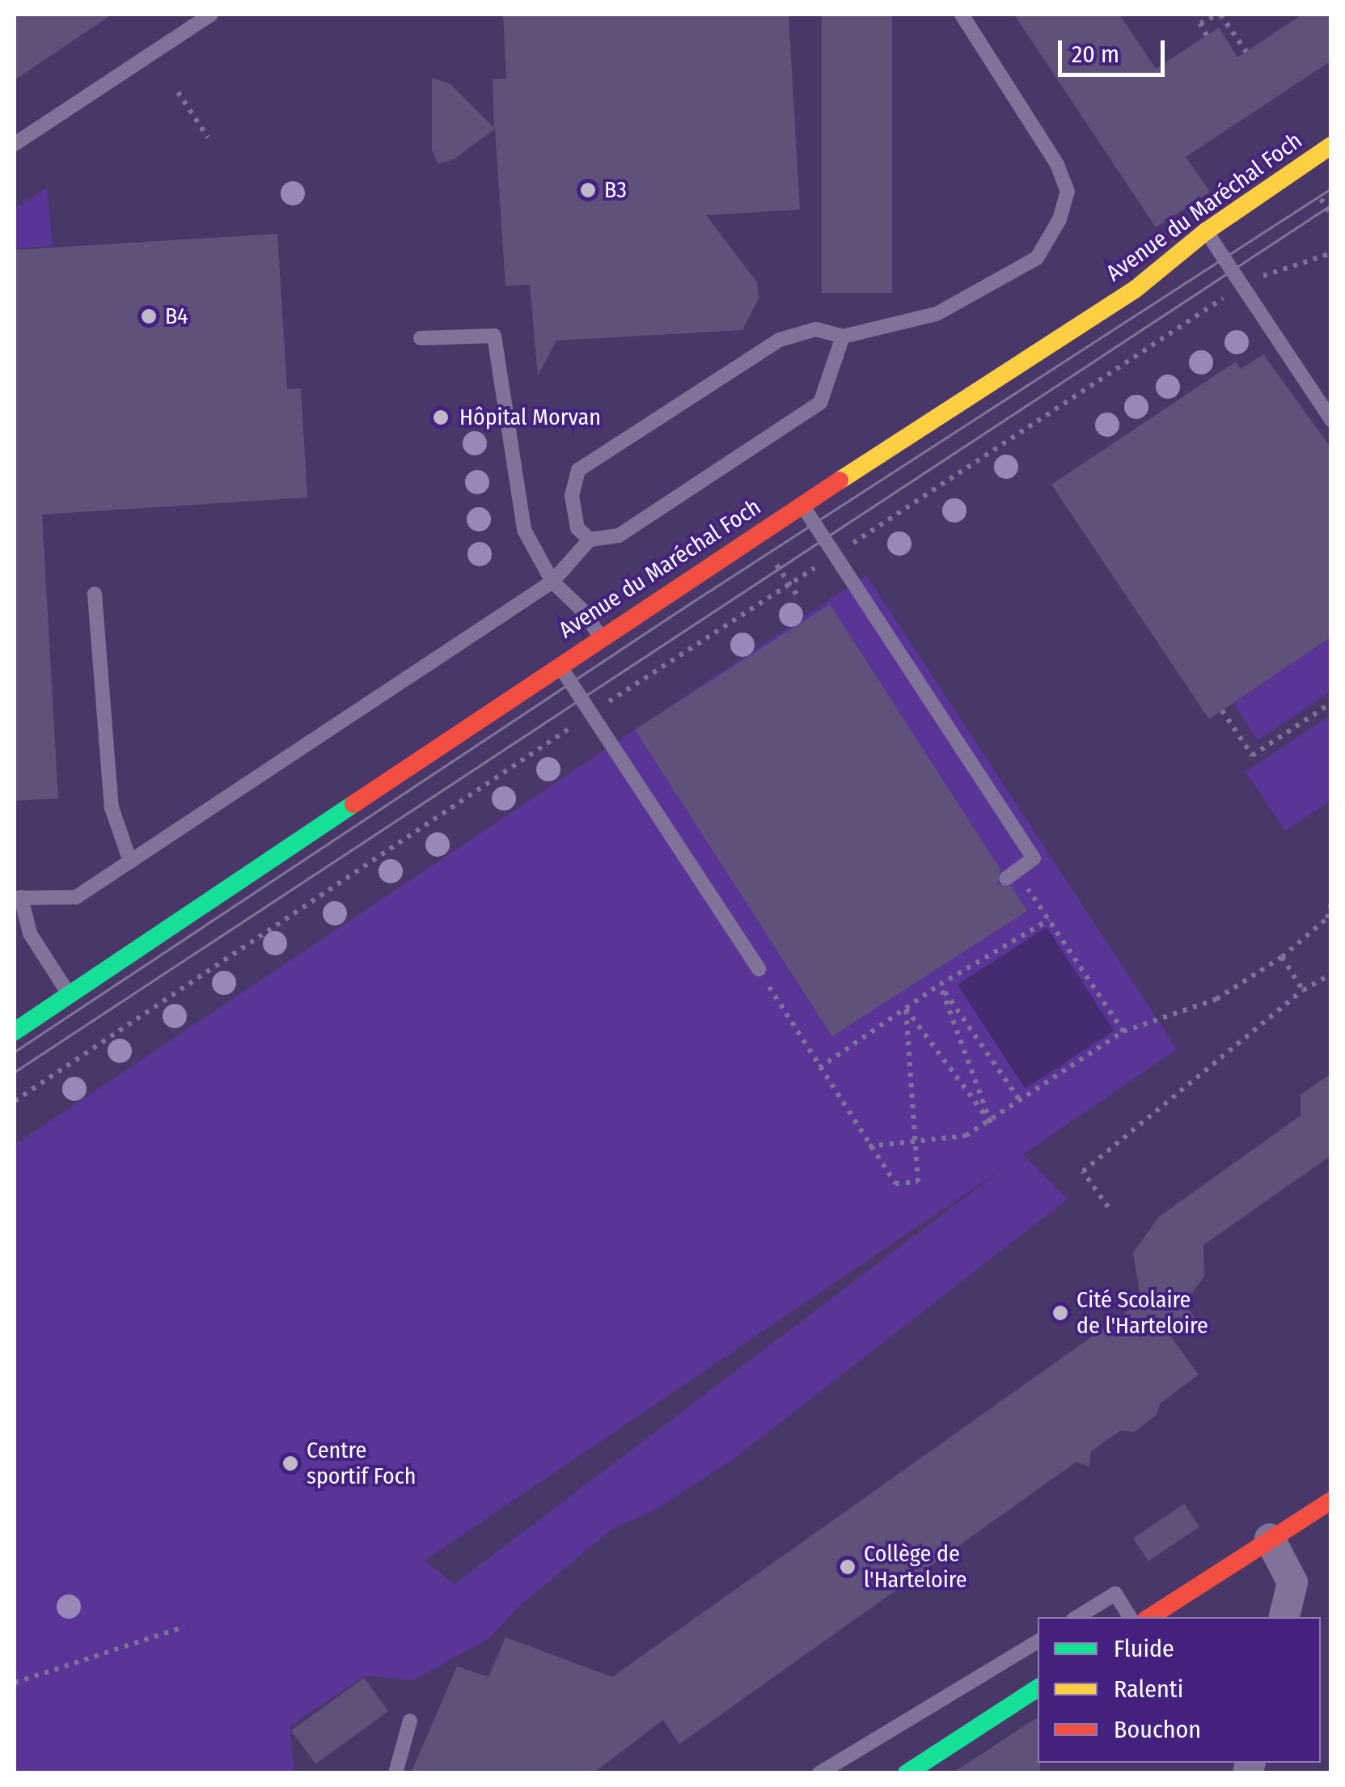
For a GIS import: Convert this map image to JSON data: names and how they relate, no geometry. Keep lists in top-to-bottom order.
{
  "streets": {
    "main road": ["Avenue du Maréchal Foch"]
  },
  "places": [
    "B3",
    "B4",
    "Hôpital Morvan",
    "Cité Scolaire de l'Harteloire",
    "Centre sportif Foch",
    "Collège de l'Harteloire"
  ],
  "legend": ["Fluide", "Ralenti", "Bouchon"],
  "scale_bar": "20 m"
}
